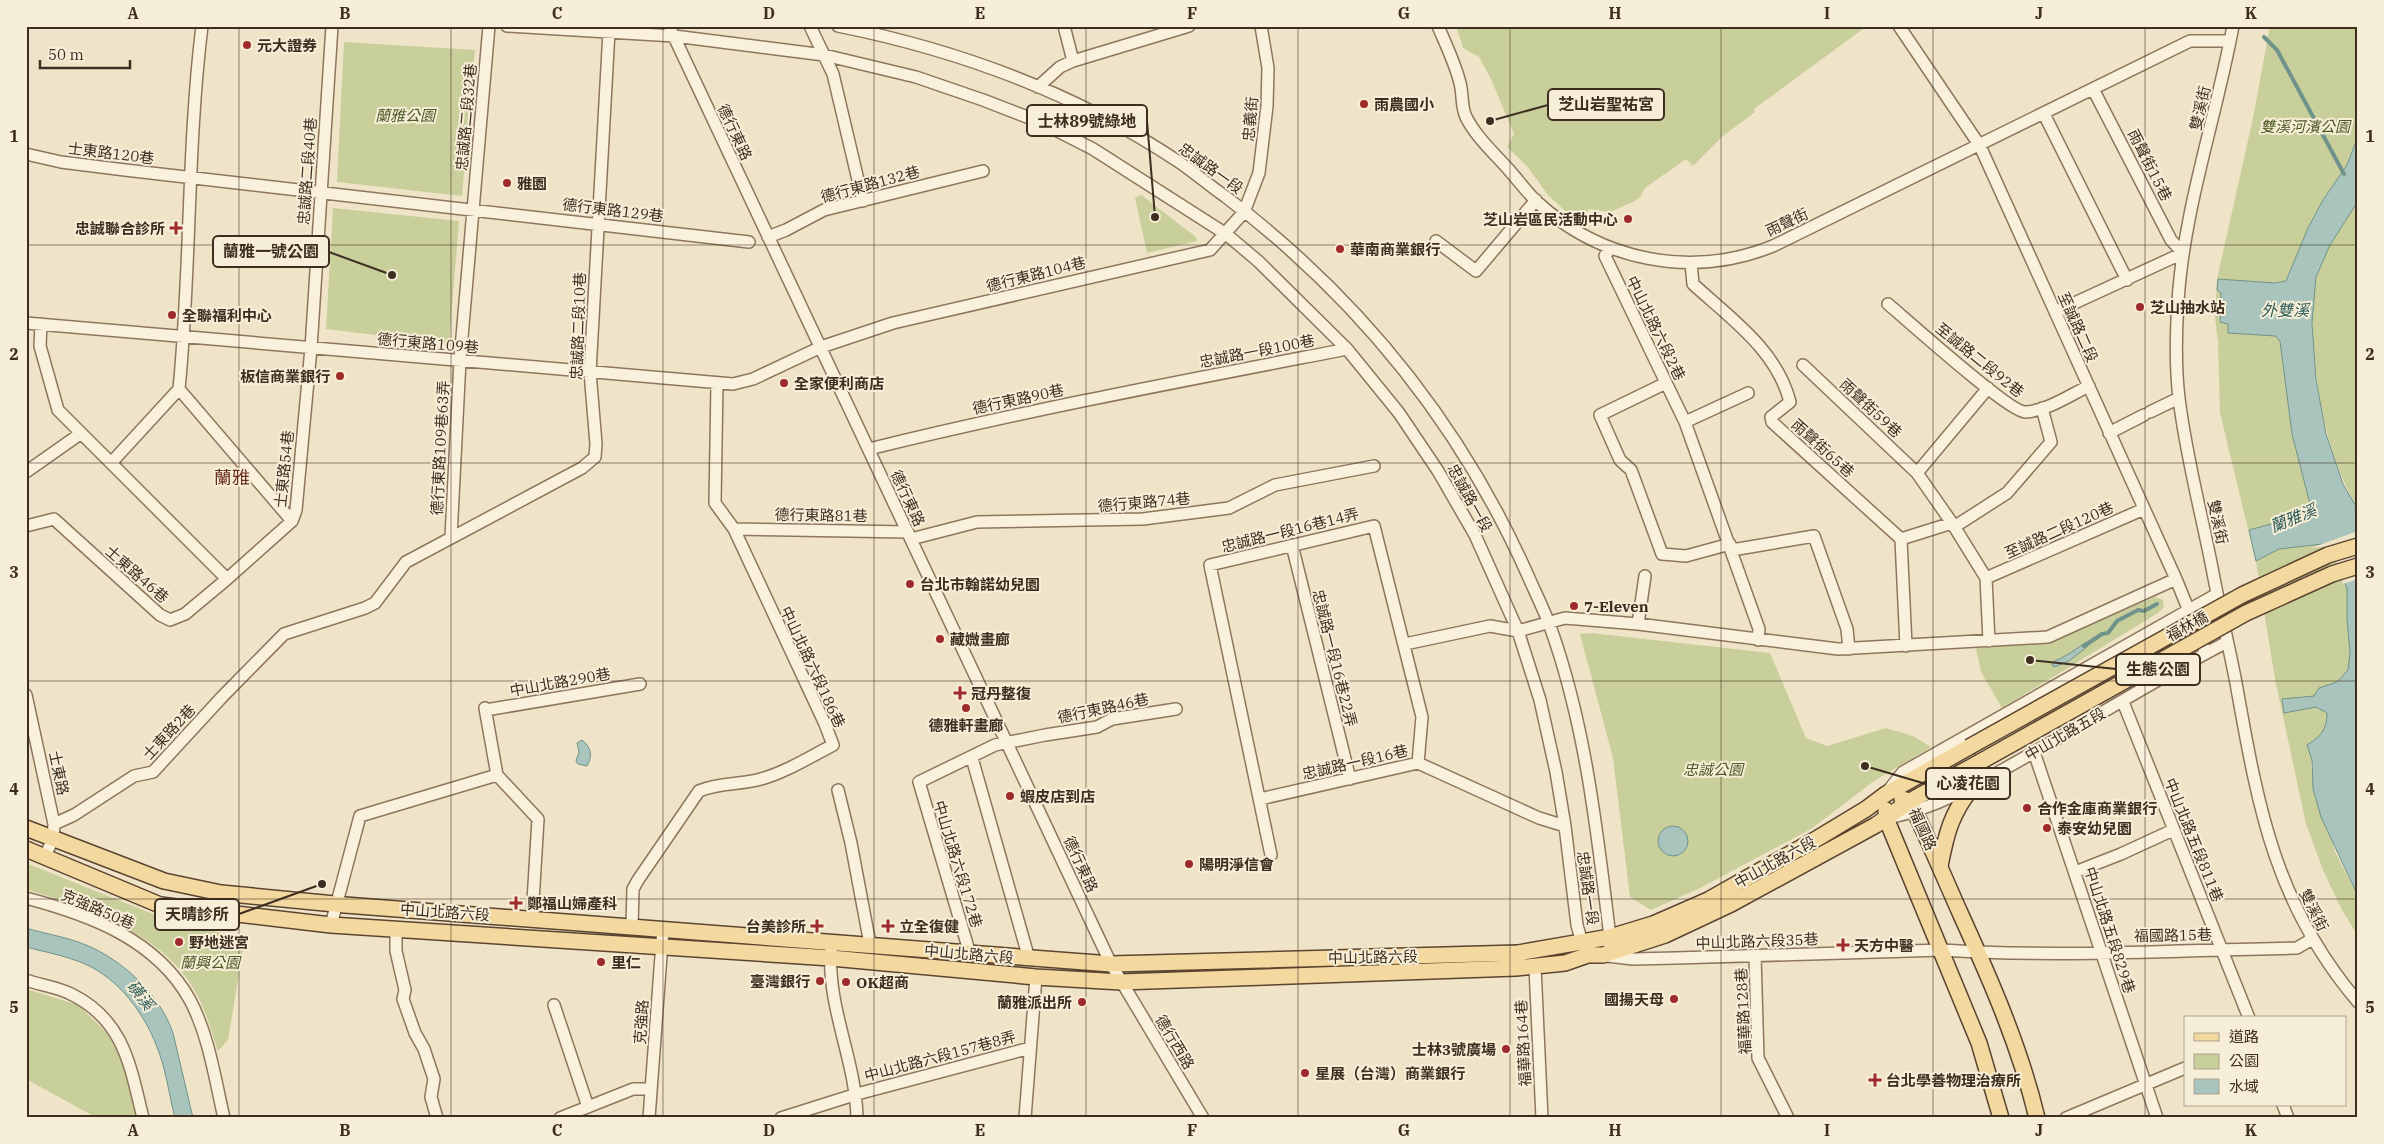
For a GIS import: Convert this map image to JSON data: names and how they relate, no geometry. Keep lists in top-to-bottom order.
{
  "streets": {
    "main road": [
      "福林橋",
      "中山北路五段",
      "福國路",
      "中山北路六段"
    ],
    "street": [
      "雙溪街",
      "忠誠路二段32巷",
      "忠義街",
      "德行東路",
      "士東路120巷",
      "雨聲街15巷",
      "忠誠路一段",
      "忠誠路二段40巷",
      "德行東路132巷",
      "德行東路129巷",
      "雨聲街",
      "德行東路104巷",
      "忠誠路二段10巷",
      "至誠路二段",
      "中山北路六段2巷",
      "德行東路109巷",
      "忠誠路一段100巷",
      "至誠路二段92巷",
      "德行東路90巷",
      "雨聲街59巷",
      "德行東路109巷63弄",
      "雨聲街65巷",
      "士東路54巷",
      "德行東路74巷",
      "德行東路81巷",
      "忠誠路一段16巷14弄",
      "至誠路二段120巷",
      "士東路46巷",
      "忠誠路一段16巷22弄",
      "中山北路六段186巷",
      "中山北路290巷",
      "德行東路46巷",
      "士東路2巷",
      "忠誠路一段16巷",
      "士東路",
      "中山北路五段811巷",
      "中山北路六段172巷",
      "克強路50巷",
      "中山北路五段829巷",
      "福國路15巷",
      "中山北路六段35巷",
      "福華路128巷",
      "克強路",
      "德行西路",
      "福華路164巷",
      "中山北路六段157巷8弄"
    ]
  },
  "crossings": [
    ["雙溪街", "雨聲街15巷"],
    ["雙溪街", "雨聲街"],
    ["雙溪街", "中山北路五段"],
    ["雙溪街", "福國路15巷"],
    ["忠誠路二段32巷", "德行東路129巷"],
    ["忠誠路二段32巷", "德行東路109巷"],
    ["忠誠路二段32巷", "德行東路109巷63弄"],
    ["忠義街", "忠誠路一段"],
    ["忠義街", "德行東路104巷"],
    ["德行東路", "忠誠路一段"],
    ["德行東路", "德行東路132巷"],
    ["德行東路", "德行東路104巷"],
    ["德行東路", "德行東路109巷"],
    ["德行東路", "德行東路90巷"],
    ["德行東路", "德行東路74巷"],
    ["德行東路", "德行東路81巷"],
    ["德行東路", "德行東路46巷"],
    ["德行東路", "中山北路六段"],
    ["德行東路", "德行西路"],
    ["士東路120巷", "忠誠路二段40巷"],
    ["雨聲街15巷", "雨聲街"],
    ["忠誠路一段", "德行東路104巷"],
    ["忠誠路一段", "忠誠路二段10巷"],
    ["忠誠路一段", "忠誠路一段100巷"],
    ["忠誠路一段", "忠誠路一段16巷"],
    ["忠誠路一段", "中山北路六段"],
    ["忠誠路一段", "中山北路六段35巷"],
    ["忠誠路二段40巷", "德行東路109巷"],
    ["忠誠路二段40巷", "士東路54巷"],
    ["德行東路129巷", "忠誠路二段10巷"],
    ["雨聲街", "至誠路二段"],
    ["雨聲街", "中山北路六段2巷"],
    ["雨聲街", "雨聲街65巷"],
    ["德行東路104巷", "德行東路109巷"],
    ["忠誠路二段10巷", "德行東路109巷"],
    ["忠誠路二段10巷", "德行東路109巷63弄"],
    ["忠誠路二段10巷", "士東路2巷"],
    ["至誠路二段", "至誠路二段92巷"],
    ["至誠路二段", "至誠路二段120巷"],
    ["至誠路二段", "中山北路五段"],
    ["德行東路109巷", "德行東路109巷63弄"],
    ["德行東路109巷", "士東路54巷"],
    ["德行東路109巷", "中山北路六段186巷"],
    ["忠誠路一段100巷", "德行東路90巷"],
    ["雨聲街59巷", "至誠路二段120巷"],
    ["德行東路109巷63弄", "士東路2巷"],
    ["士東路54巷", "士東路46巷"],
    ["德行東路74巷", "德行東路81巷"],
    ["德行東路81巷", "中山北路六段186巷"],
    ["忠誠路一段16巷14弄", "忠誠路一段16巷22弄"],
    ["忠誠路一段16巷14弄", "忠誠路一段16巷"],
    ["福林橋", "中山北路五段"],
    ["福林橋", "福國路"],
    ["福林橋", "中山北路六段"],
    ["忠誠路一段16巷22弄", "忠誠路一段16巷"],
    ["中山北路六段186巷", "中山北路六段"],
    ["德行東路46巷", "中山北路六段172巷"],
    ["士東路2巷", "士東路"],
    ["士東路2巷", "中山北路六段"],
    ["中山北路五段", "福國路"],
    ["中山北路五段", "中山北路五段811巷"],
    ["中山北路五段", "中山北路六段"],
    ["中山北路五段", "中山北路五段829巷"],
    ["士東路", "中山北路六段"],
    ["福國路", "中山北路六段"],
    ["福國路", "福國路15巷"],
    ["福國路", "中山北路六段35巷"],
    ["中山北路五段811巷", "福國路15巷"],
    ["中山北路六段", "中山北路六段172巷"],
    ["中山北路六段", "中山北路六段35巷"],
    ["中山北路六段", "克強路"],
    ["中山北路六段", "德行西路"],
    ["中山北路六段", "福華路164巷"],
    ["中山北路五段829巷", "福國路15巷"],
    ["福國路15巷", "中山北路六段35巷"],
    ["中山北路六段35巷", "福華路128巷"]
  ],
  "districts": ["蘭雅"],
  "water": ["外雙溪", "蘭雅溪", "磺溪"],
  "parks": [
    "蘭雅公園",
    "雙溪河濱公園",
    "忠誠公園",
    "蘭興公園"
  ],
  "places": {
    "other": [
      "元大證券",
      "雨農國小",
      "芝山岩聖祐宮",
      "雅園",
      "士林89號綠地",
      "芝山岩區民活動中心",
      "華南商業銀行",
      "蘭雅一號公園",
      "芝山抽水站",
      "全聯福利中心",
      "板信商業銀行",
      "全家便利商店",
      "台北市翰諾幼兒園",
      "7-Eleven",
      "藏媺畫廊",
      "生態公園",
      "德雅軒畫廊",
      "心凌花園",
      "蝦皮店到店",
      "合作金庫商業銀行",
      "泰安幼兒園",
      "陽明淨信會",
      "天晴診所",
      "野地迷宮",
      "里仁",
      "臺灣銀行",
      "OK超商",
      "國揚天母",
      "蘭雅派出所",
      "士林3號廣場",
      "星展（台灣）商業銀行"
    ],
    "health": [
      "忠誠聯合診所",
      "冠丹整復",
      "鄭福山婦產科",
      "台美診所",
      "立全復健",
      "天方中醫",
      "台北學善物理治療所"
    ]
  },
  "legend": ["道路", "公園", "水域"],
  "scale_bar": "50 m",
  "grid": {
    "columns": [
      "A",
      "B",
      "C",
      "D",
      "E",
      "F",
      "G",
      "H",
      "I",
      "J",
      "K"
    ],
    "rows": [
      "1",
      "2",
      "3",
      "4",
      "5"
    ]
  }
}
